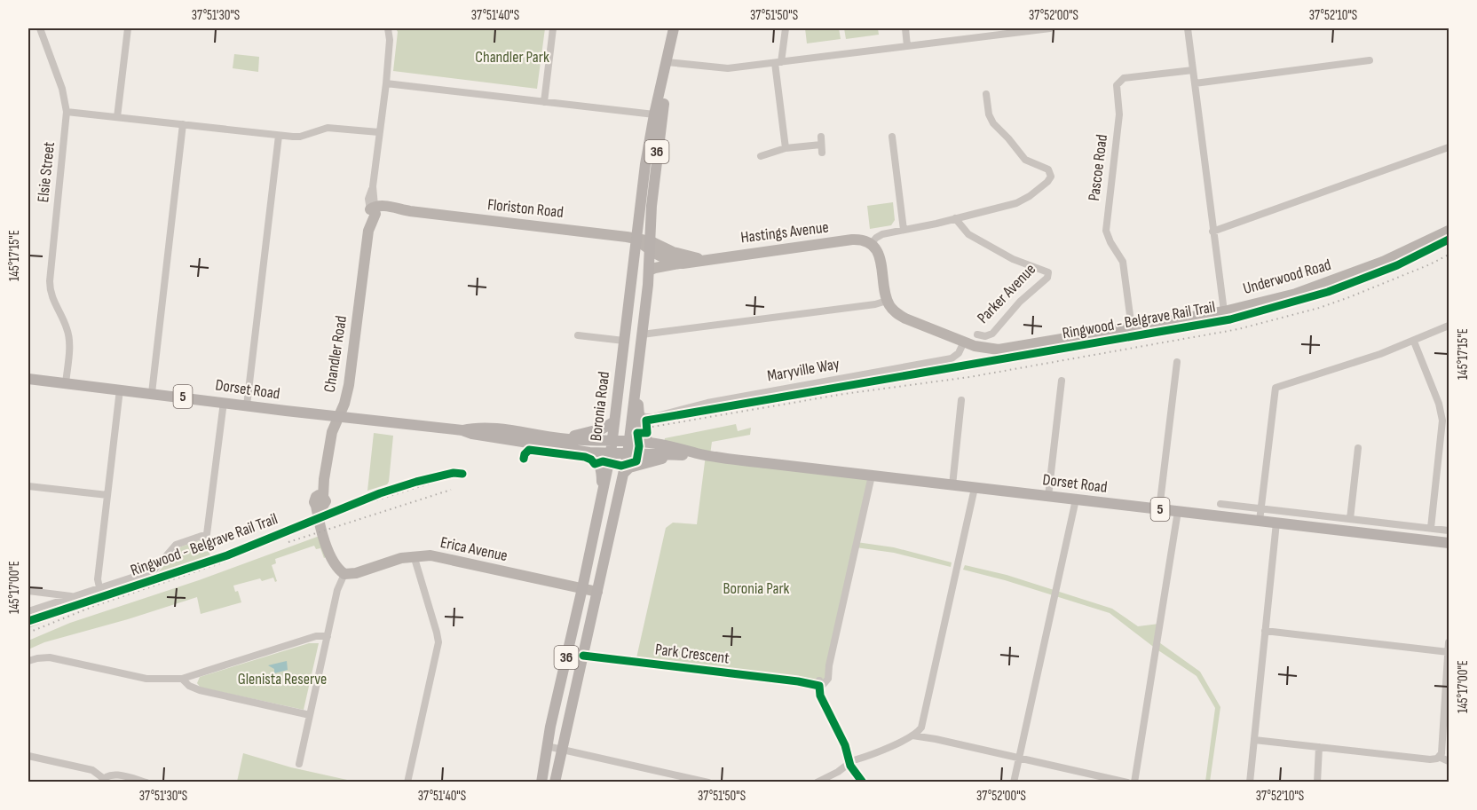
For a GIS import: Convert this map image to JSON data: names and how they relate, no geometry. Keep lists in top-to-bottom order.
{
  "streets": {
    "main road": [
      "36",
      "Floriston Road",
      "Hastings Avenue",
      "Underwood Road",
      "Chandler Road",
      "Dorset Road",
      "5",
      "Boronia Road",
      "Erica Avenue"
    ],
    "street": [
      "Pascoe Road",
      "Elsie Street",
      "Parker Avenue",
      "Maryville Way",
      "Park Crescent"
    ],
    "cycle path": ["Ringwood - Belgrave Rail Trail"]
  },
  "crossings": [
    ["Pascoe Road", "Underwood Road"],
    ["Elsie Street", "Dorset Road"],
    ["Floriston Road", "Hastings Avenue"],
    ["Floriston Road", "Chandler Road"],
    ["Floriston Road", "Boronia Road"],
    ["Hastings Avenue", "Boronia Road"],
    ["Underwood Road", "Maryville Way"],
    ["Chandler Road", "Dorset Road"],
    ["Chandler Road", "Erica Avenue"],
    ["Maryville Way", "Boronia Road"],
    ["Dorset Road", "Boronia Road"],
    ["Boronia Road", "Erica Avenue"],
    ["Boronia Road", "Park Crescent"]
  ],
  "parks": ["Chandler Park", "Boronia Park", "Glenista Reserve"],
  "coordinates": [
    "37°51'30\"S",
    "37°51'40\"S",
    "37°51'50\"S",
    "37°52'00\"S",
    "37°52'10\"S",
    "145°17'15\"E",
    "145°17'00\"E"
  ]
}
